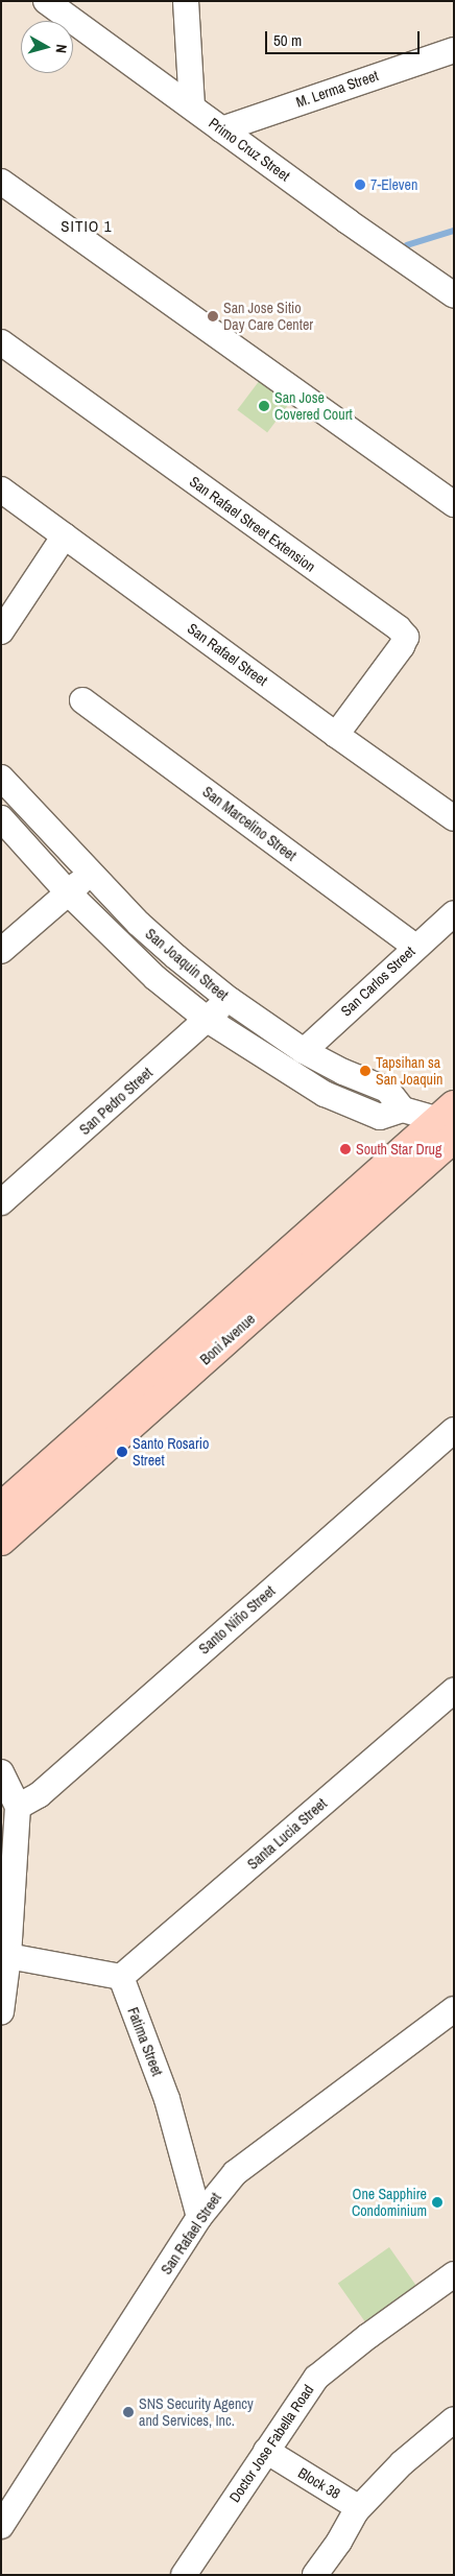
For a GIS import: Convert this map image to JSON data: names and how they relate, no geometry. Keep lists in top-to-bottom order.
{
  "streets": {
    "main road": ["Boni Avenue"],
    "street": [
      "M. Lerma Street",
      "Primo Cruz Street",
      "San Rafael Street Extension",
      "San Rafael Street",
      "San Marcelino Street",
      "San Joaquin Street",
      "San Carlos Street",
      "San Pedro Street",
      "Santo Niño Street",
      "Santa Lucia Street",
      "Fatima Street",
      "Doctor Jose Fabella Road",
      "Block 38"
    ]
  },
  "crossings": [
    ["M. Lerma Street", "Primo Cruz Street"],
    ["San Rafael Street Extension", "San Rafael Street"],
    ["San Rafael Street", "Fatima Street"],
    ["San Marcelino Street", "San Carlos Street"],
    ["San Joaquin Street", "San Carlos Street"],
    ["San Joaquin Street", "San Pedro Street"],
    ["San Joaquin Street", "Boni Avenue"],
    ["Santa Lucia Street", "Fatima Street"],
    ["Doctor Jose Fabella Road", "Block 38"]
  ],
  "districts": ["SITIO 1"],
  "places": [
    "7-Eleven",
    "San Jose Sitio Day Care Center",
    "San Jose Covered Court",
    "Tapsihan sa San Joaquin",
    "South Star Drug",
    "Santo Rosario Street",
    "One Sapphire Condominium",
    "SNS Security Agency and Services, Inc."
  ],
  "scale_bar": "50 m",
  "north": "right"
}
